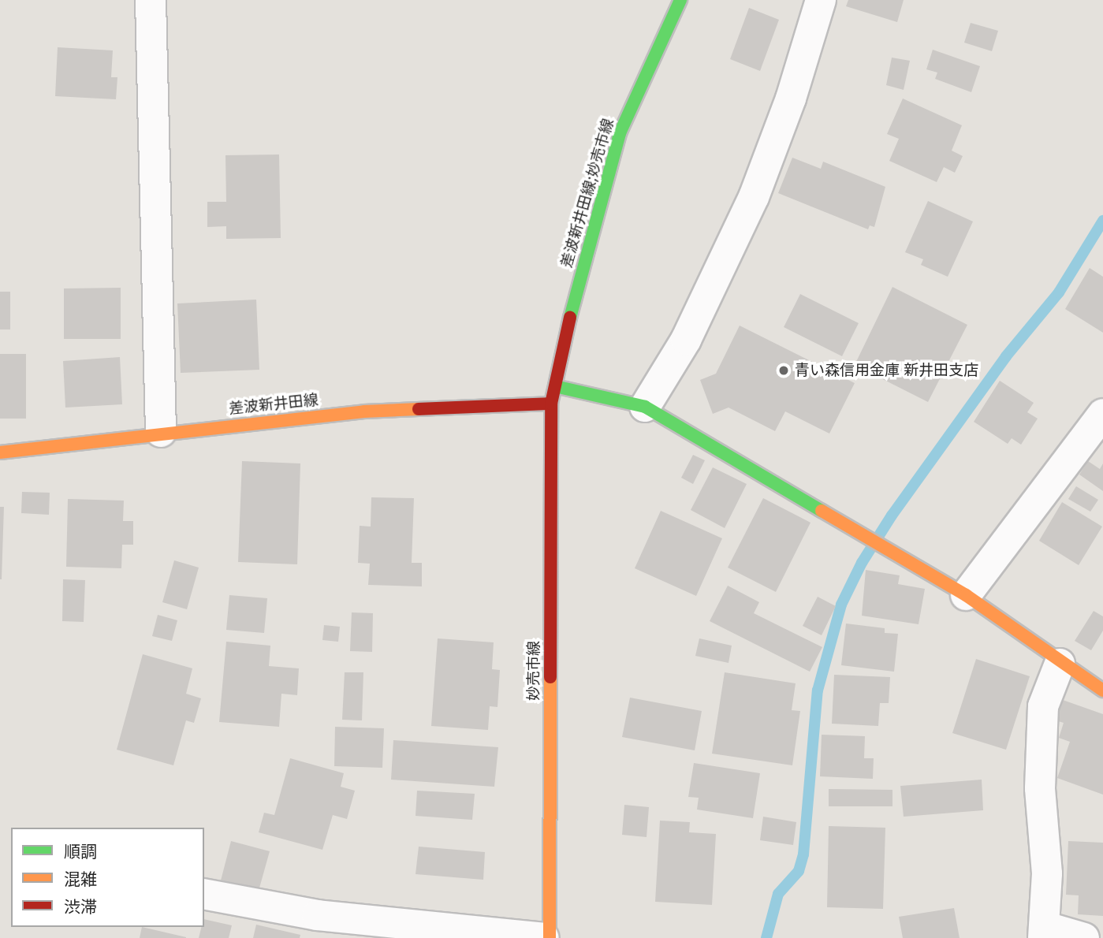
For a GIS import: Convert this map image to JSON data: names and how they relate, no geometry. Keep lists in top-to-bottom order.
{
  "streets": {
    "main road": ["差波新井田線;妙売市線", "差波新井田線", "妙売市線"]
  },
  "crossings": [
    ["差波新井田線;妙売市線", "差波新井田線"],
    ["差波新井田線;妙売市線", "妙売市線"],
    ["差波新井田線", "妙売市線"]
  ],
  "places": ["青い森信用金庫 新井田支店"],
  "legend": ["順調", "混雑", "渋滞"]
}
